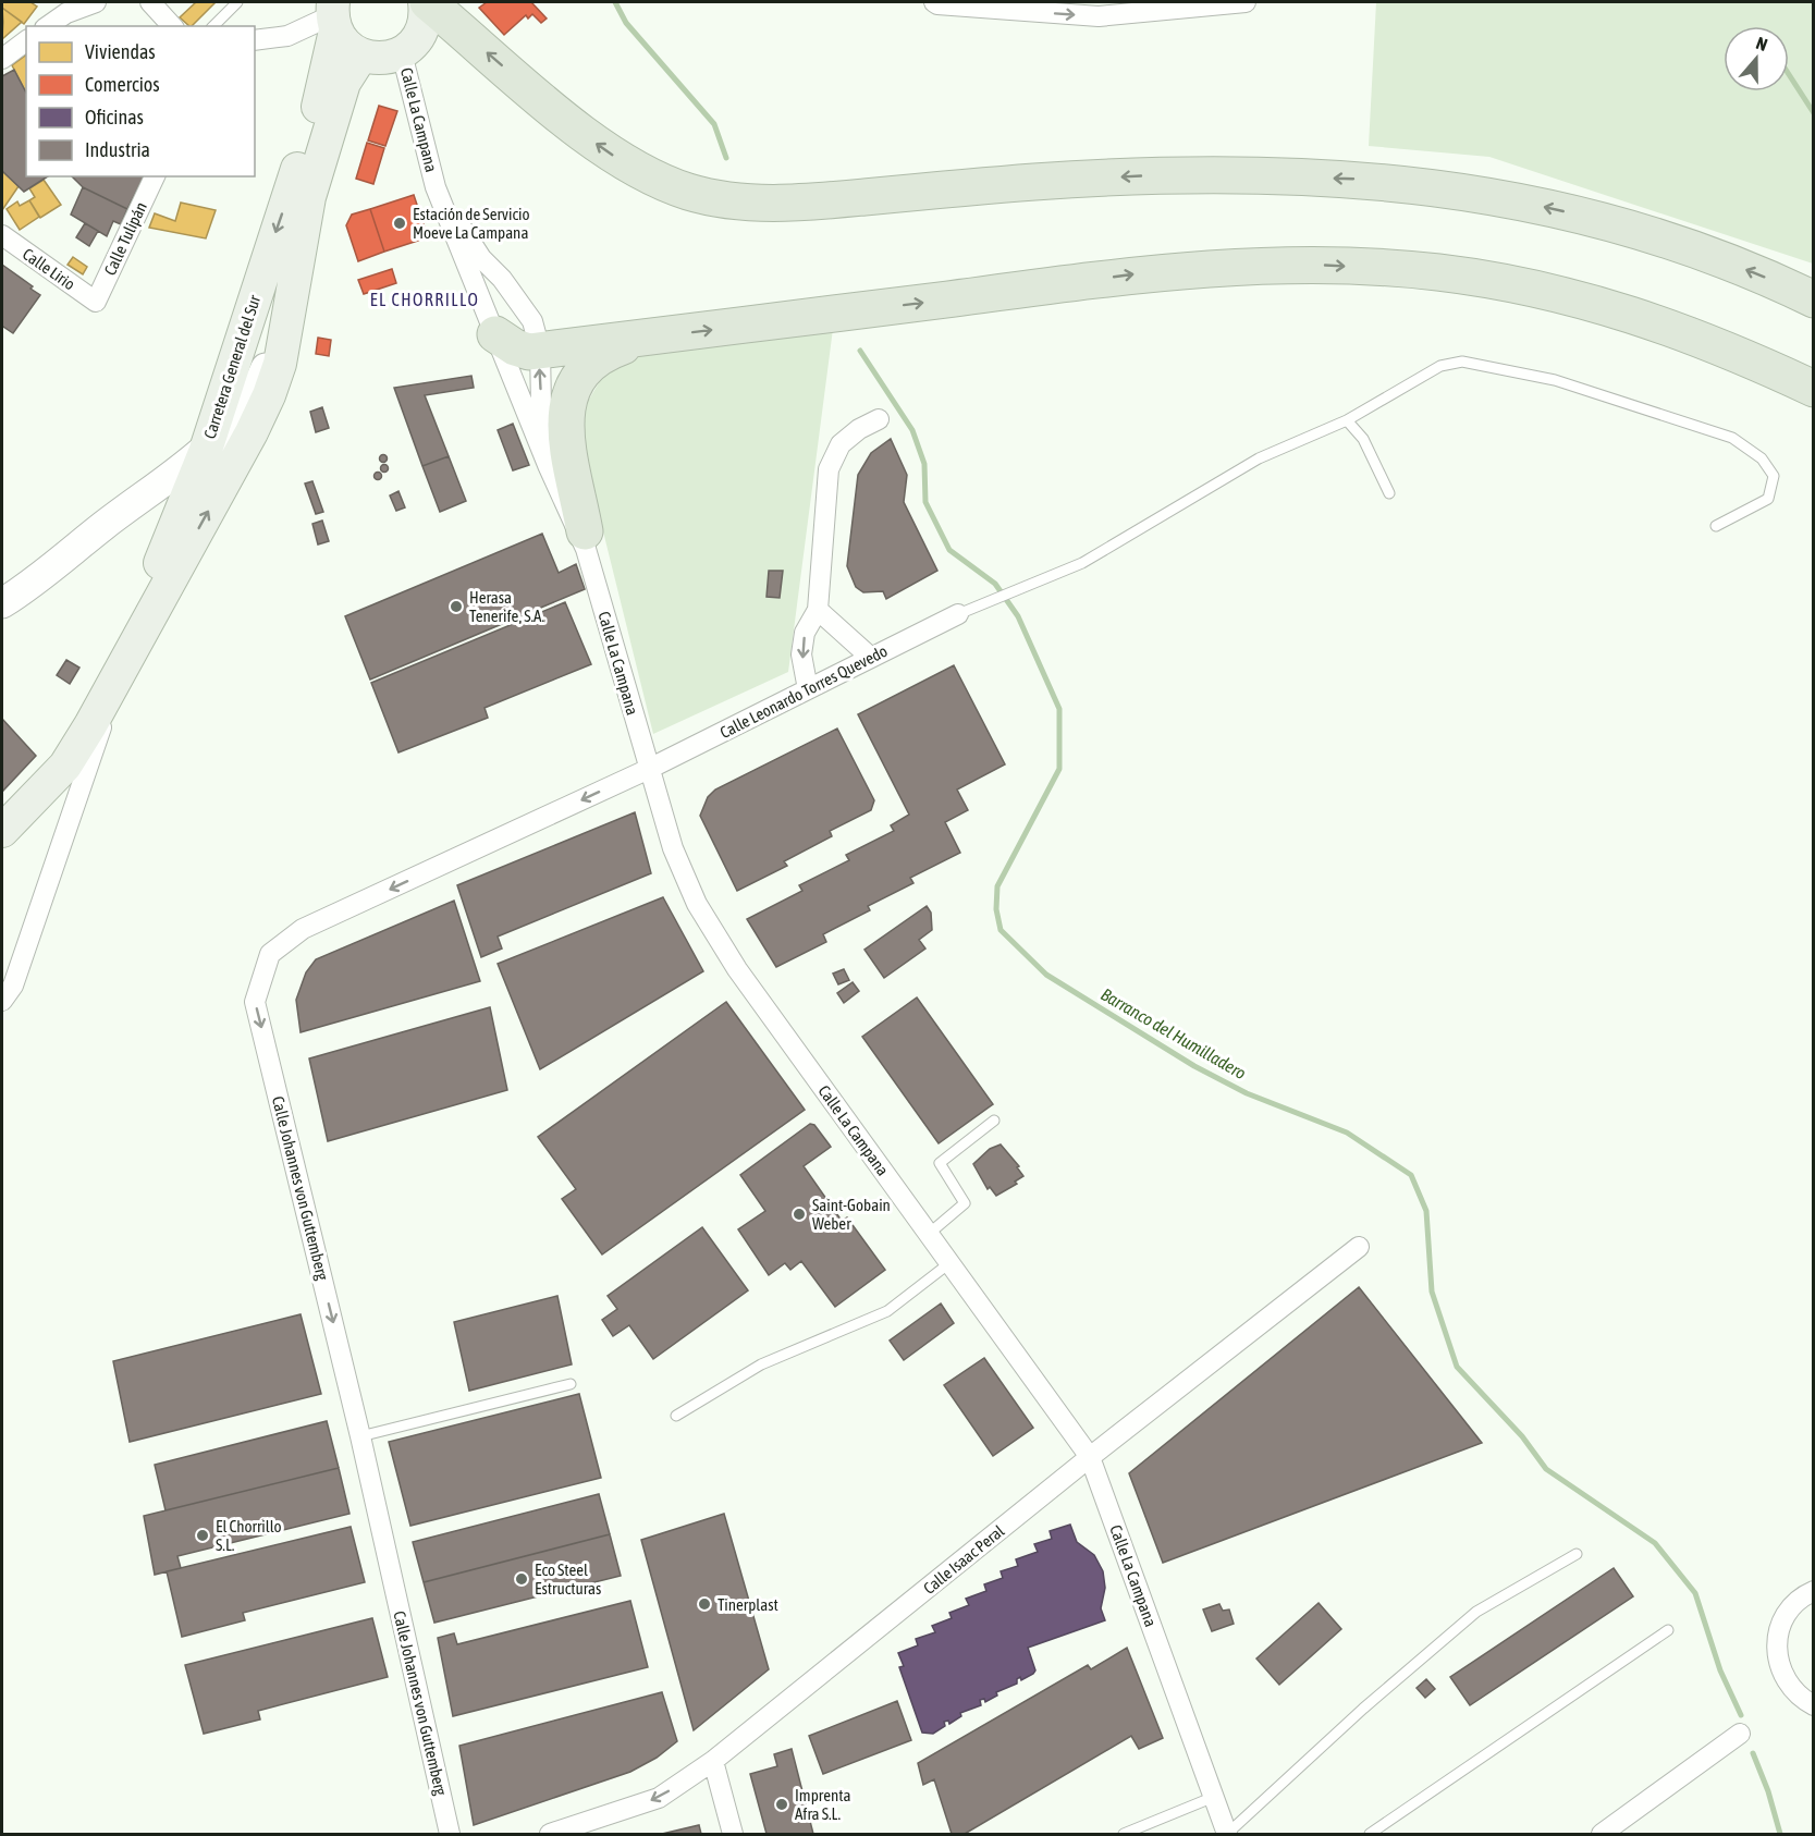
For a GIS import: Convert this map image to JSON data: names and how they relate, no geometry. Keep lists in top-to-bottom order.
{
  "streets": {
    "main road": ["Carretera General del Sur"],
    "street": [
      "Calle La Campana",
      "Calle Tulipán",
      "Calle Lirio",
      "Calle Leonardo Torres Quevedo",
      "Calle Johannes von Guttemberg",
      "Calle Isaac Peral"
    ]
  },
  "crossings": [
    ["Calle La Campana", "Calle Leonardo Torres Quevedo"],
    ["Calle La Campana", "Calle Johannes von Guttemberg"],
    ["Calle La Campana", "Calle Isaac Peral"],
    ["Calle Tulipán", "Calle Lirio"],
    ["Calle Leonardo Torres Quevedo", "Calle Johannes von Guttemberg"]
  ],
  "districts": ["EL CHORRILLO"],
  "water": ["Barranco del Humilladero"],
  "places": [
    "Estación de Servicio Moeve La Campana",
    "Herasa Tenerife, S.A.",
    "Saint-Gobain Weber",
    "El Chorrillo S.L.",
    "Eco Steel Estructuras",
    "Tinerplast",
    "Imprenta Afra S.L."
  ],
  "legend": [
    "Viviendas",
    "Comercios",
    "Oficinas",
    "Industria"
  ],
  "north": "top"
}
